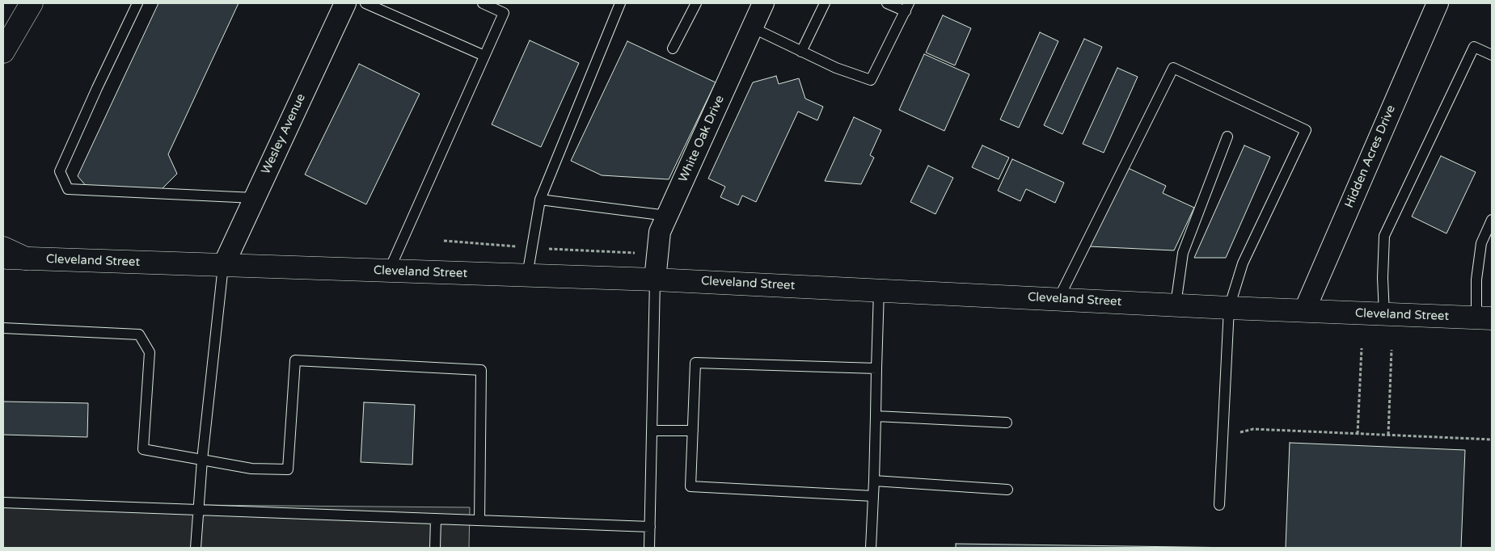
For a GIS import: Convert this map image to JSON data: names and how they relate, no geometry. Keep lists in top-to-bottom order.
{
  "streets": {
    "main road": ["Cleveland Street"],
    "street": ["Wesley Avenue", "White Oak Drive", "Hidden Acres Drive"]
  },
  "crossings": [
    ["Wesley Avenue", "Cleveland Street"],
    ["White Oak Drive", "Cleveland Street"],
    ["Hidden Acres Drive", "Cleveland Street"]
  ]
}
